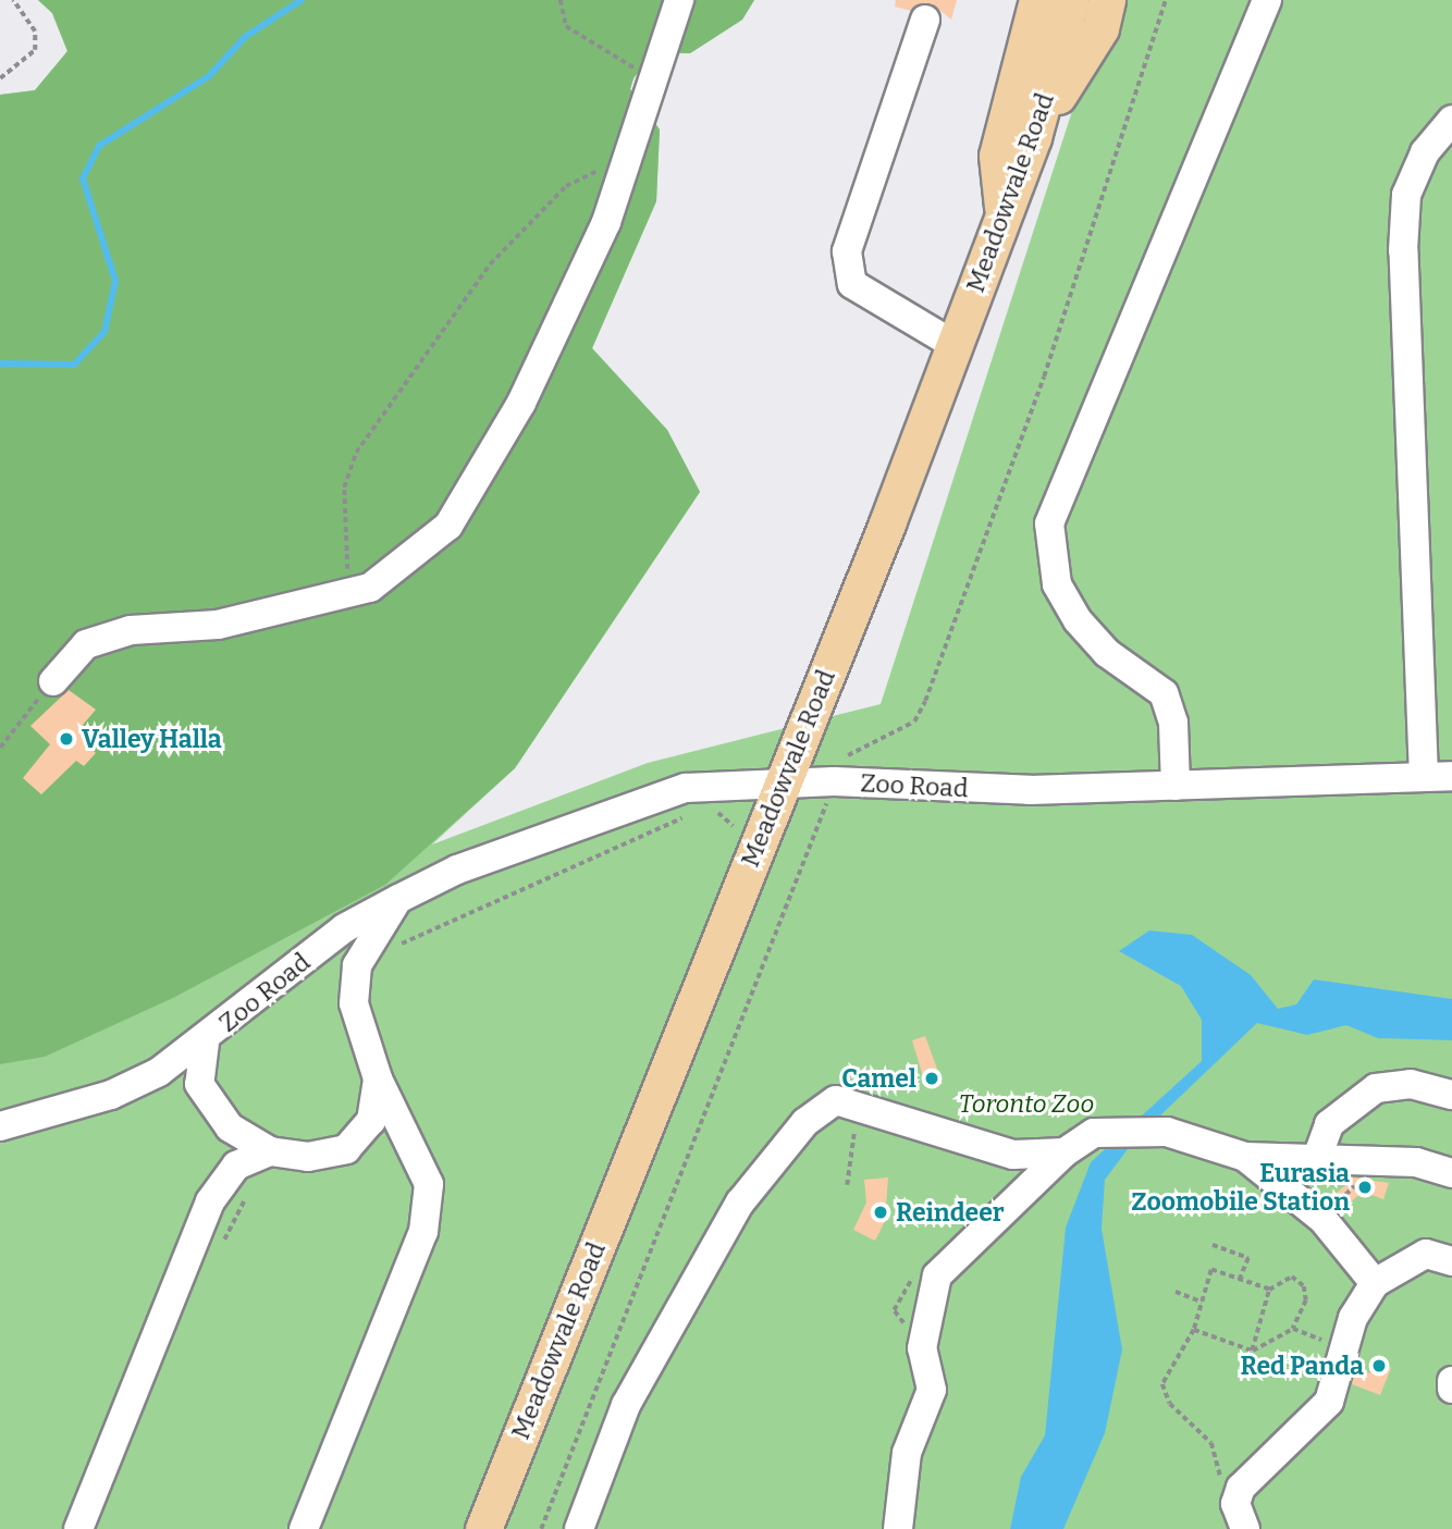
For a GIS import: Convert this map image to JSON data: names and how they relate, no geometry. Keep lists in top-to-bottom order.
{
  "streets": {
    "main road": ["Meadowvale Road"],
    "street": ["Zoo Road"]
  },
  "crossings": [
    ["Meadowvale Road", "Zoo Road"]
  ],
  "parks": ["Toronto Zoo"],
  "places": [
    "Valley Halla",
    "Camel",
    "Eurasia Zoomobile Station",
    "Reindeer",
    "Red Panda"
  ]
}
